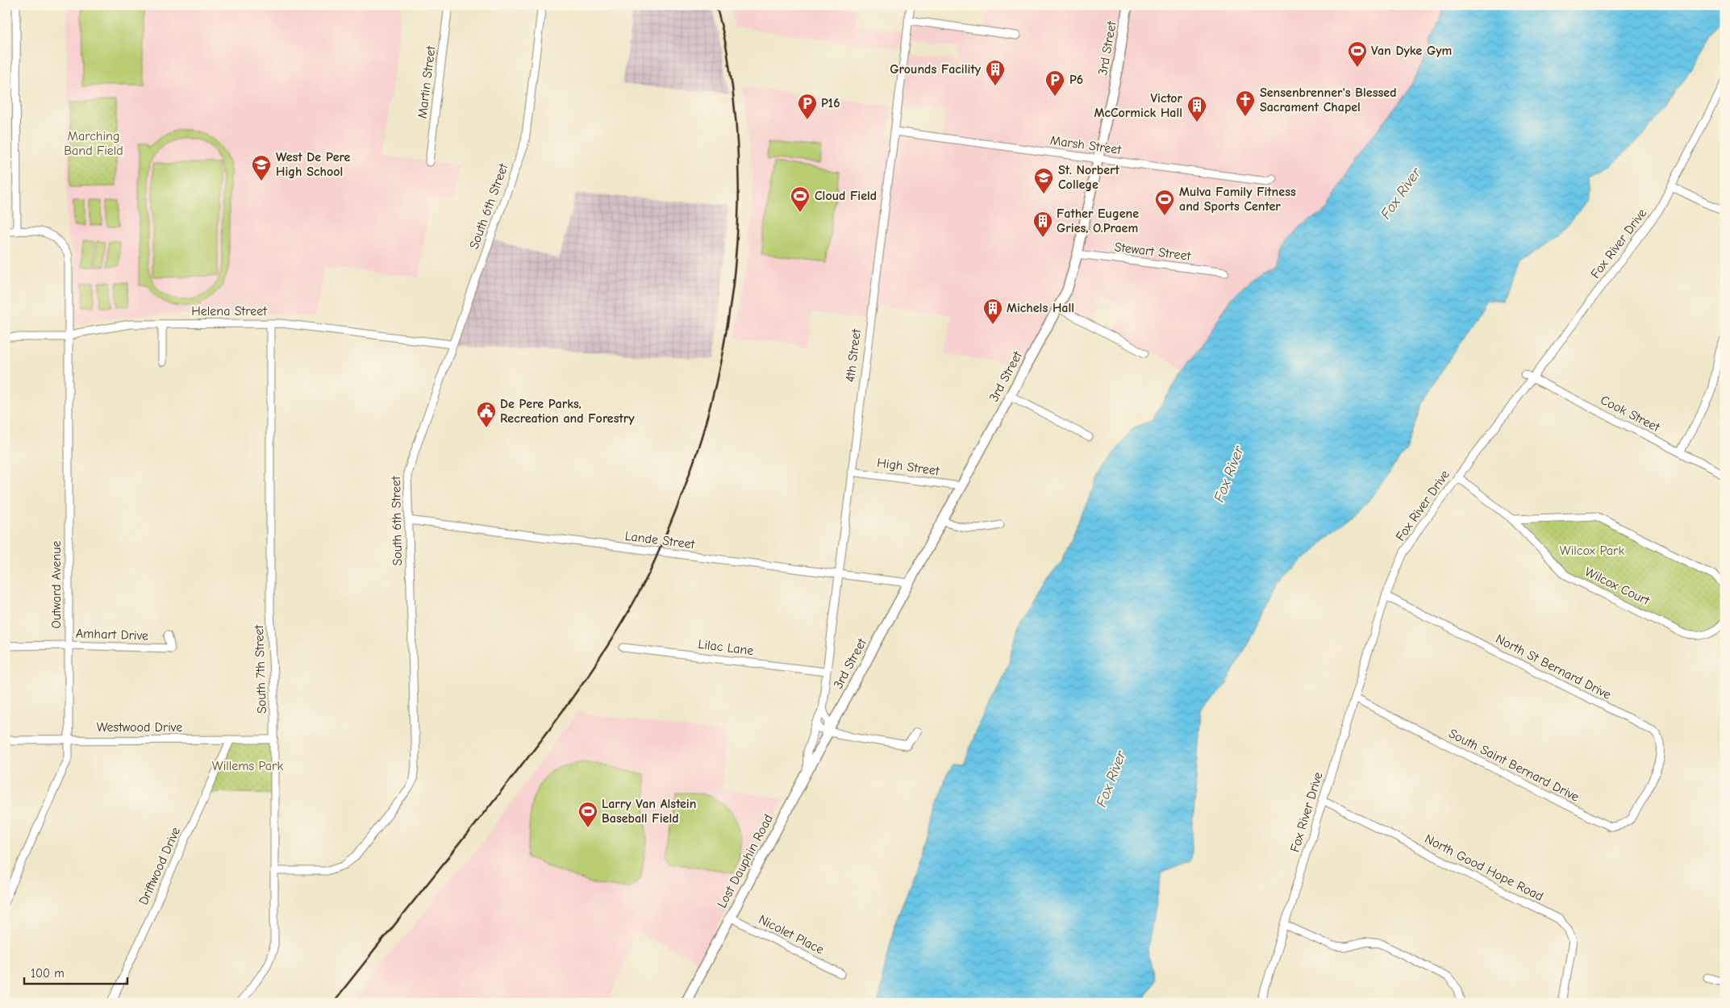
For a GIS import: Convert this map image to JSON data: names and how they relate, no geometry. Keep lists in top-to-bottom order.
{
  "streets": {
    "main road": ["3rd Street", "Lost Dauphin Road"],
    "street": [
      "Martin Street",
      "Marsh Street",
      "South 6th Street",
      "Fox River Drive",
      "Stewart Street",
      "Helena Street",
      "4th Street",
      "Cook Street",
      "High Street",
      "Lande Street",
      "Outward Avenue",
      "Wilcox Court",
      "Amhart Drive",
      "Lilac Lane",
      "North St Bernard Drive",
      "South 7th Street",
      "Westwood Drive",
      "South Saint Bernard Drive",
      "Driftwood Drive",
      "North Good Hope Road",
      "Nicolet Place"
    ]
  },
  "crossings": [
    ["3rd Street", "Marsh Street"],
    ["3rd Street", "Stewart Street"],
    ["3rd Street", "4th Street"],
    ["3rd Street", "High Street"],
    ["3rd Street", "Lande Street"],
    ["3rd Street", "Lost Dauphin Road"],
    ["Marsh Street", "4th Street"],
    ["South 6th Street", "Helena Street"],
    ["South 6th Street", "Lande Street"],
    ["South 6th Street", "South 7th Street"],
    ["Fox River Drive", "Cook Street"],
    ["Fox River Drive", "Wilcox Court"],
    ["Fox River Drive", "North St Bernard Drive"],
    ["Fox River Drive", "South Saint Bernard Drive"],
    ["Fox River Drive", "North Good Hope Road"],
    ["Helena Street", "Outward Avenue"],
    ["Helena Street", "South 7th Street"],
    ["4th Street", "High Street"],
    ["4th Street", "Lande Street"],
    ["4th Street", "Lilac Lane"],
    ["4th Street", "Lost Dauphin Road"],
    ["Outward Avenue", "Amhart Drive"],
    ["Outward Avenue", "Westwood Drive"],
    ["North St Bernard Drive", "South Saint Bernard Drive"],
    ["South 7th Street", "Westwood Drive"],
    ["Westwood Drive", "Driftwood Drive"],
    ["Lost Dauphin Road", "Nicolet Place"]
  ],
  "water": ["Fox River"],
  "parks": ["Marching Band Field", "Wilcox Park", "Willems Park"],
  "places": {
    "sports": [
      "Van Dyke Gym",
      "Cloud Field",
      "Mulva Family Fitness and Sports Center",
      "Larry Van Alstein Baseball Field"
    ],
    "building": [
      "Grounds Facility",
      "Victor McCormick Hall",
      "Father Eugene Gries, O.Praem",
      "Michels Hall"
    ],
    "parking": ["P6", "P16"],
    "church": ["Sensenbrenner's Blessed Sacrament Chapel"],
    "school or university": ["West De Pere High School", "St. Norbert College"],
    "public building": ["De Pere Parks, Recreation and Forestry"]
  },
  "scale_bar": "100 m"
}
